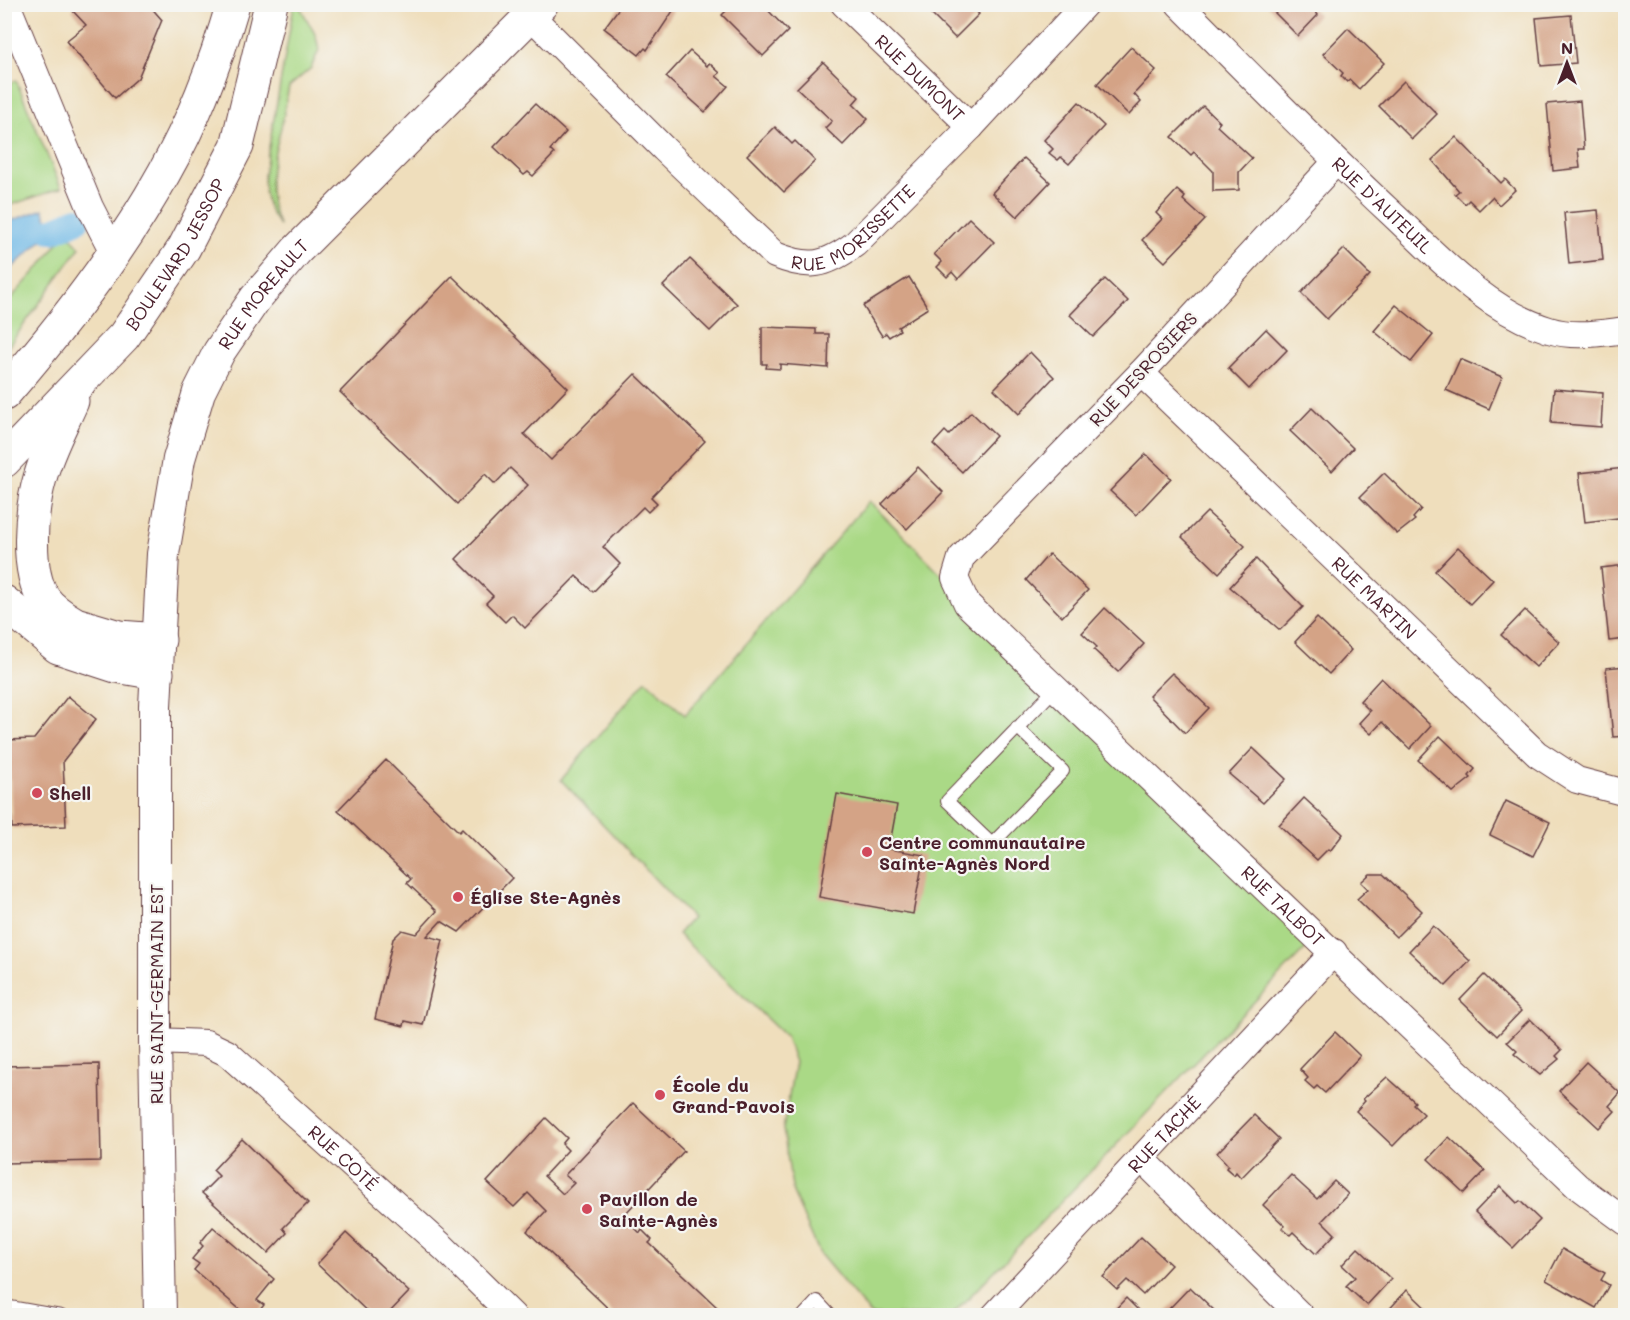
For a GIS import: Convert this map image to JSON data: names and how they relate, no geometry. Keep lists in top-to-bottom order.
{
  "streets": {
    "main road": ["BOULEVARD JESSOP"],
    "street": [
      "RUE DUMONT",
      "RUE D'AUTEUIL",
      "RUE MORISSETTE",
      "RUE MOREAULT",
      "RUE DESROSIERS",
      "RUE MARTIN",
      "RUE TALBOT",
      "RUE SAINT-GERMAIN EST",
      "RUE TACHÉ",
      "RUE COTÉ"
    ]
  },
  "crossings": [
    ["RUE DUMONT", "RUE MORISSETTE"],
    ["RUE D'AUTEUIL", "RUE DESROSIERS"],
    ["RUE MORISSETTE", "RUE MOREAULT"],
    ["RUE MOREAULT", "RUE SAINT-GERMAIN EST"],
    ["RUE DESROSIERS", "RUE MARTIN"],
    ["RUE DESROSIERS", "RUE TALBOT"],
    ["RUE TALBOT", "RUE TACHÉ"],
    ["RUE SAINT-GERMAIN EST", "RUE COTÉ"]
  ],
  "places": [
    "Shell",
    "Centre communautaire Sainte-Agnès Nord",
    "Église Ste-Agnès",
    "École du Grand-Pavois",
    "Pavillon de Sainte-Agnès"
  ],
  "north": "top"
}
